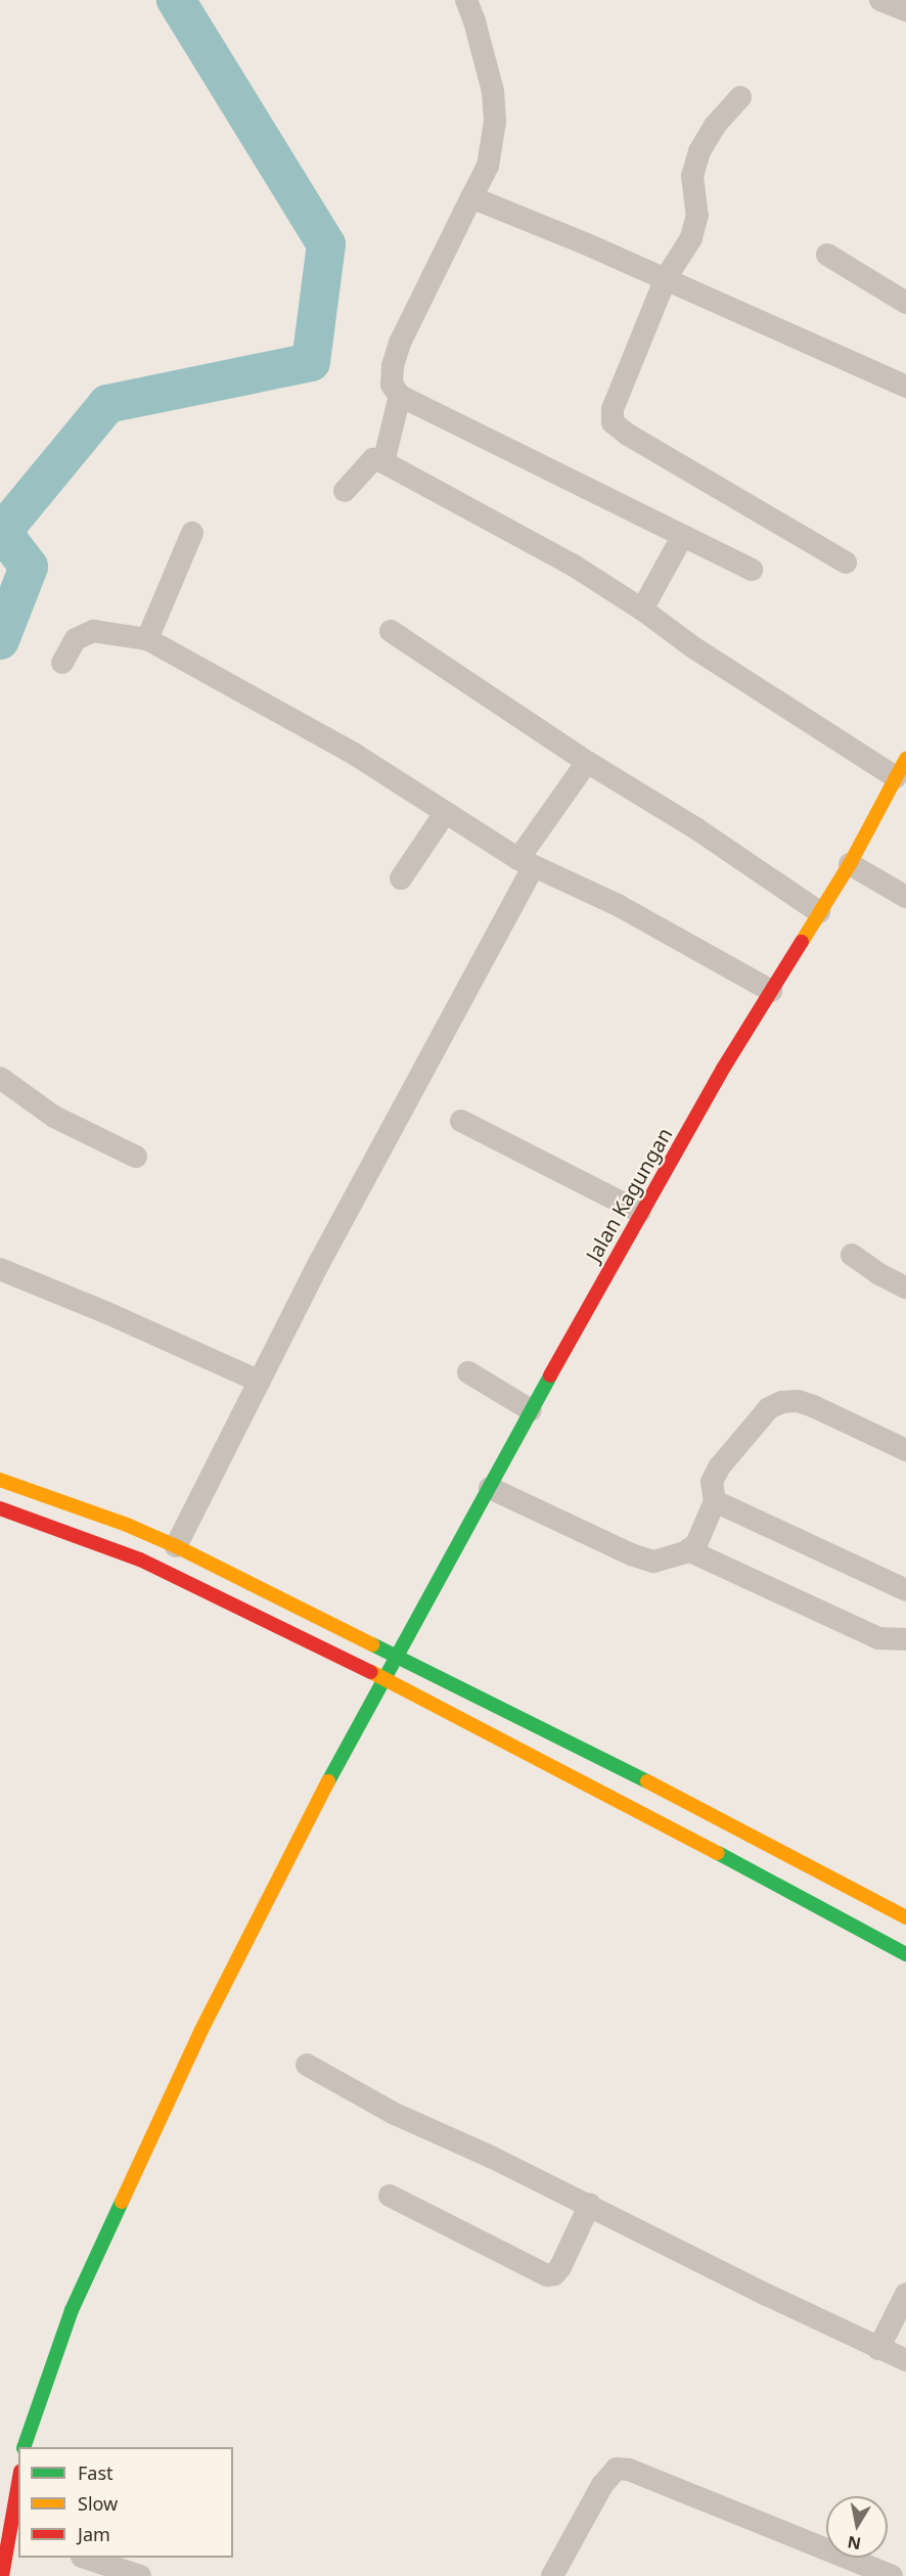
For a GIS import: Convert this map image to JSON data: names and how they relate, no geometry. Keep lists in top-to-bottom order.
{
  "streets": {
    "main road": ["Jalan Kagungan"]
  },
  "legend": ["Fast", "Slow", "Jam"],
  "north": "bottom"
}
